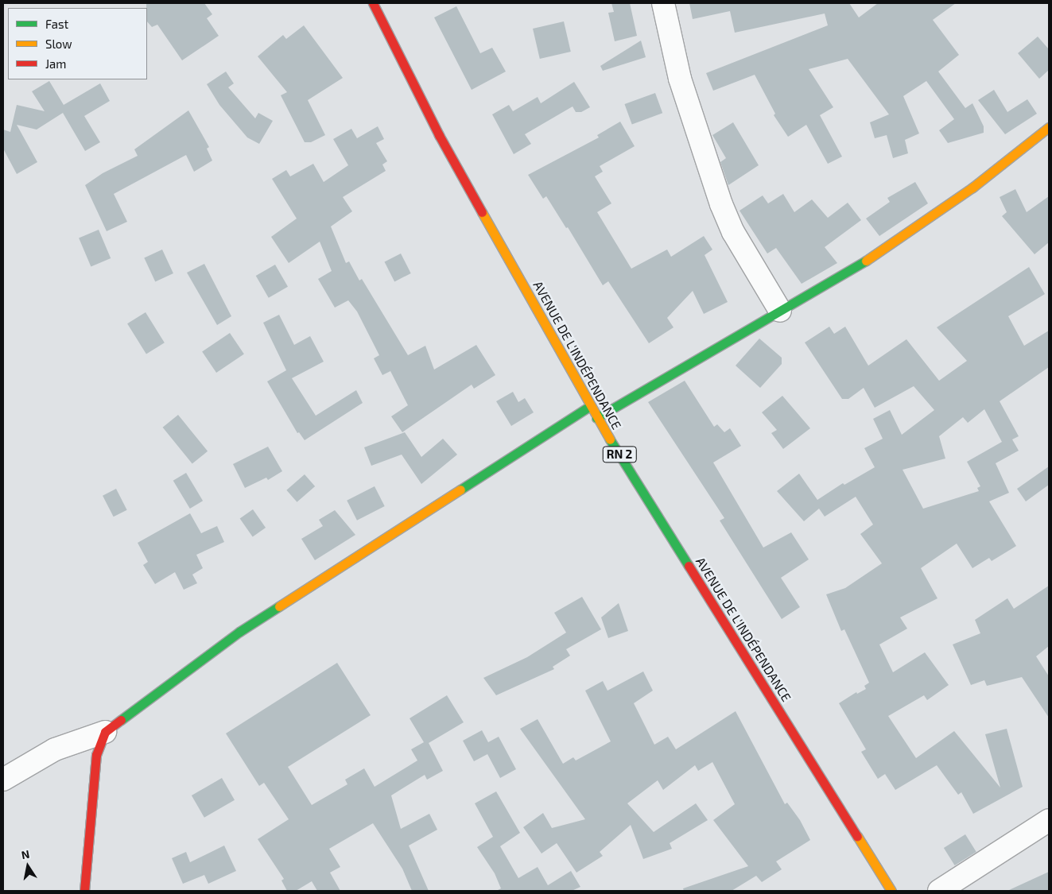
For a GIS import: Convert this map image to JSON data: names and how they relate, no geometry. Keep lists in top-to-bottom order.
{
  "streets": {
    "street": ["AVENUE DE L'INDÉPENDANCE", "RN 2"]
  },
  "legend": ["Fast", "Slow", "Jam"],
  "north": "top"
}
